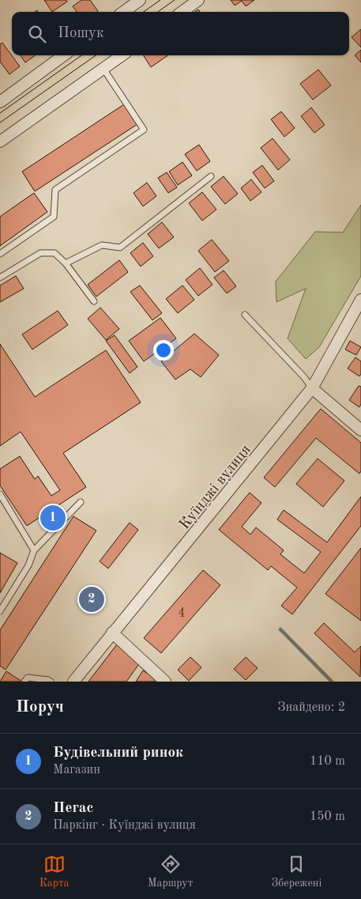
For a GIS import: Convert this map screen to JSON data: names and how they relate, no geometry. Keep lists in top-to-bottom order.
{
  "streets": {
    "street": ["Куїнджі вулиця"]
  },
  "house_numbers": ["4"],
  "page": {
    "search": "Пошук",
    "pins": ["1", "2"],
    "heading": ["Поруч", "Знайдено: 2"],
    "list": [
      {
        "mark": "1",
        "name": "Будівельний ринок",
        "note": "Магазин",
        "value": "110 m"
      },
      {
        "mark": "2",
        "name": "Пегас",
        "note": "Паркінг · Куїнджі вулиця",
        "value": "150 m"
      }
    ],
    "nav": ["Карта", "Маршрут", "Збережені"]
  }
}
